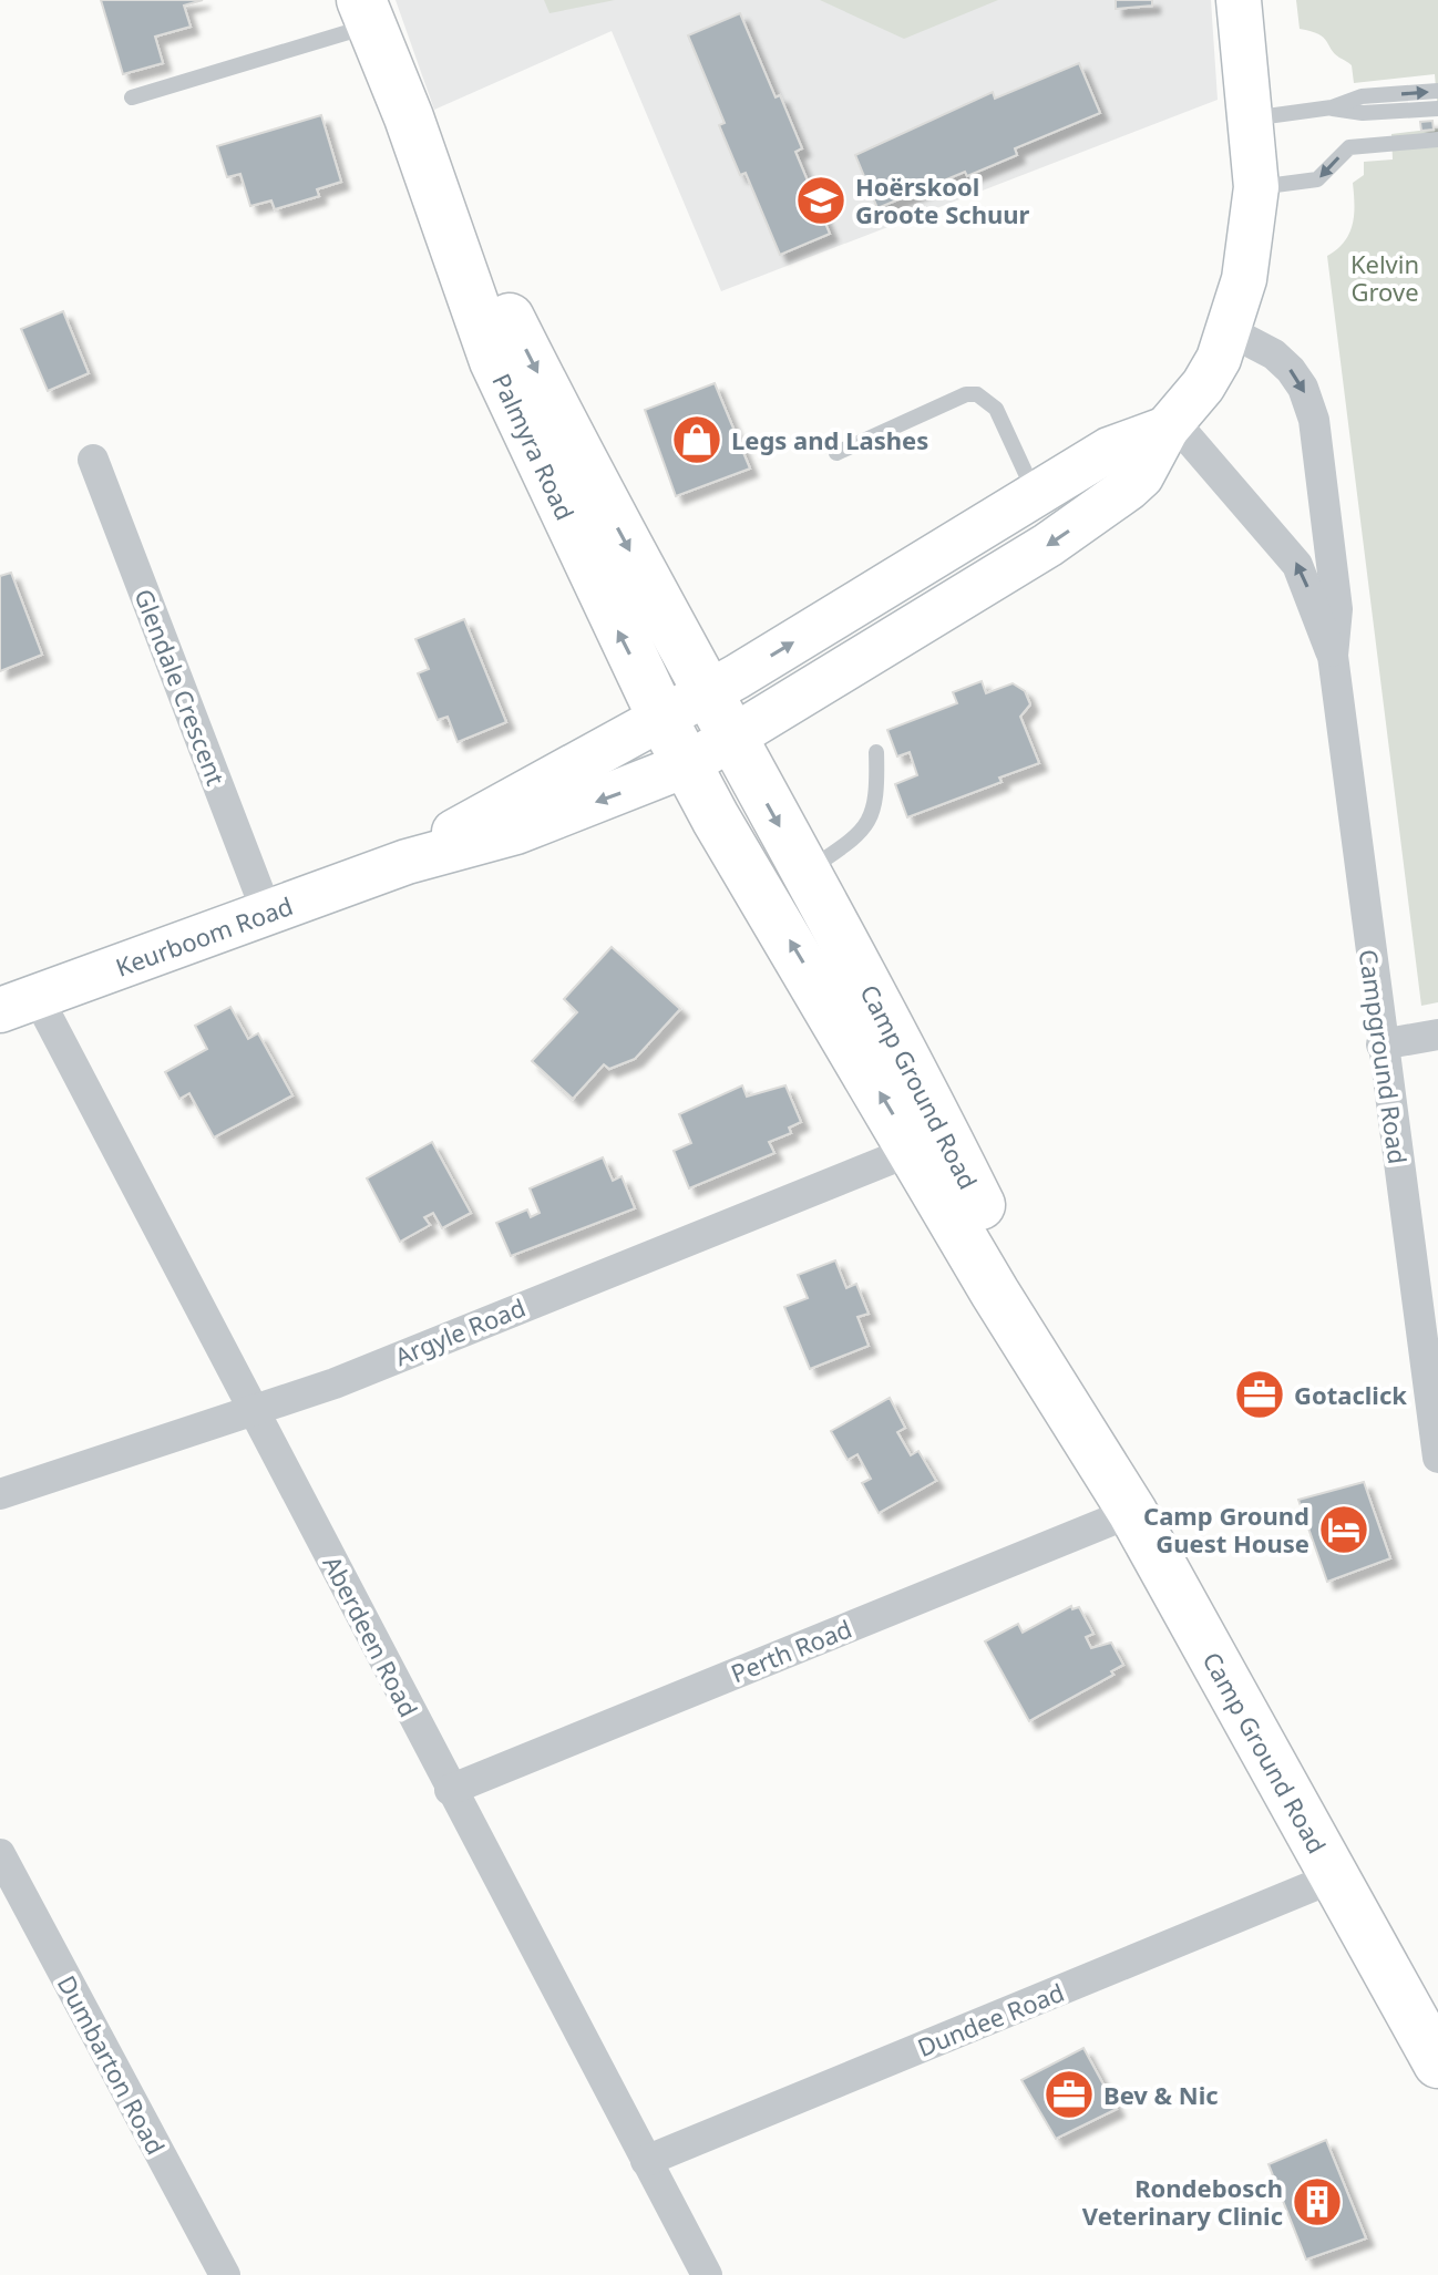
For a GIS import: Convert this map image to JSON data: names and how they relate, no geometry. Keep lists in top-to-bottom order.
{
  "streets": {
    "main road": ["Palmyra Road", "Keurboom Road", "Camp Ground Road"],
    "street": [
      "Glendale Crescent",
      "Campground Road",
      "Argyle Road",
      "Aberdeen Road",
      "Perth Road",
      "Dundee Road",
      "Dumbarton Road"
    ]
  },
  "crossings": [
    ["Palmyra Road", "Keurboom Road"],
    ["Palmyra Road", "Camp Ground Road"],
    ["Glendale Crescent", "Keurboom Road"],
    ["Keurboom Road", "Camp Ground Road"],
    ["Keurboom Road", "Aberdeen Road"],
    ["Camp Ground Road", "Argyle Road"],
    ["Camp Ground Road", "Perth Road"],
    ["Camp Ground Road", "Dundee Road"],
    ["Argyle Road", "Aberdeen Road"],
    ["Aberdeen Road", "Perth Road"],
    ["Aberdeen Road", "Dundee Road"]
  ],
  "parks": ["Kelvin Grove"],
  "places": {
    "school or university": ["Hoërskool Groote Schuur"],
    "shop": ["Legs and Lashes"],
    "office": ["Gotaclick", "Bev & Nic"],
    "hotel": ["Camp Ground Guest House"],
    "building": ["Rondebosch Veterinary Clinic"]
  }
}
